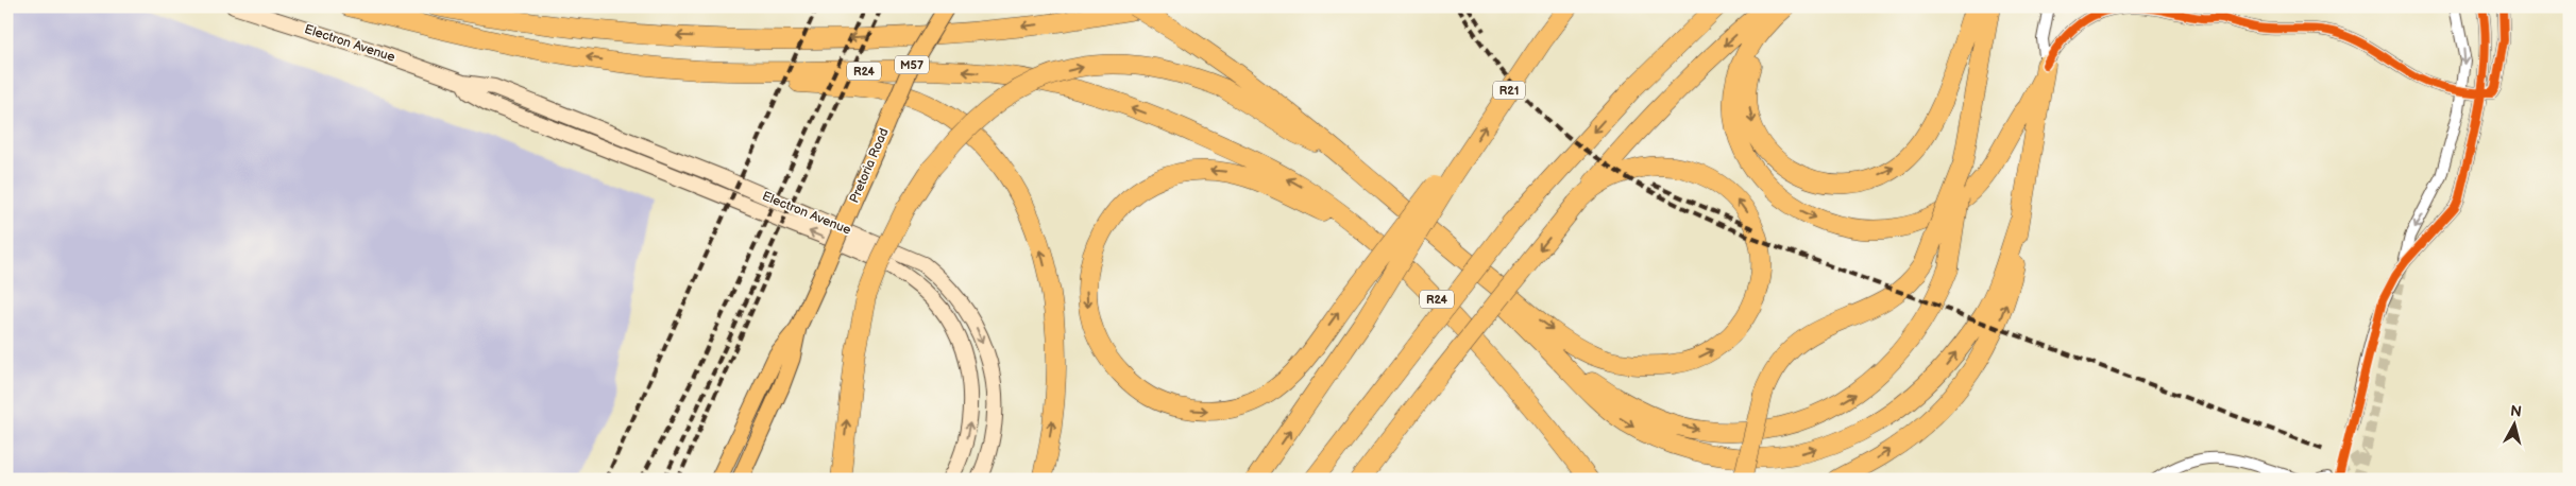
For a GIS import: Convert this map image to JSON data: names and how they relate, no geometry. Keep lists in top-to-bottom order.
{
  "streets": {
    "highway": ["R24", "R21"],
    "main road": ["Electron Avenue", "M57", "Pretoria Road"]
  },
  "north": "top"
}
